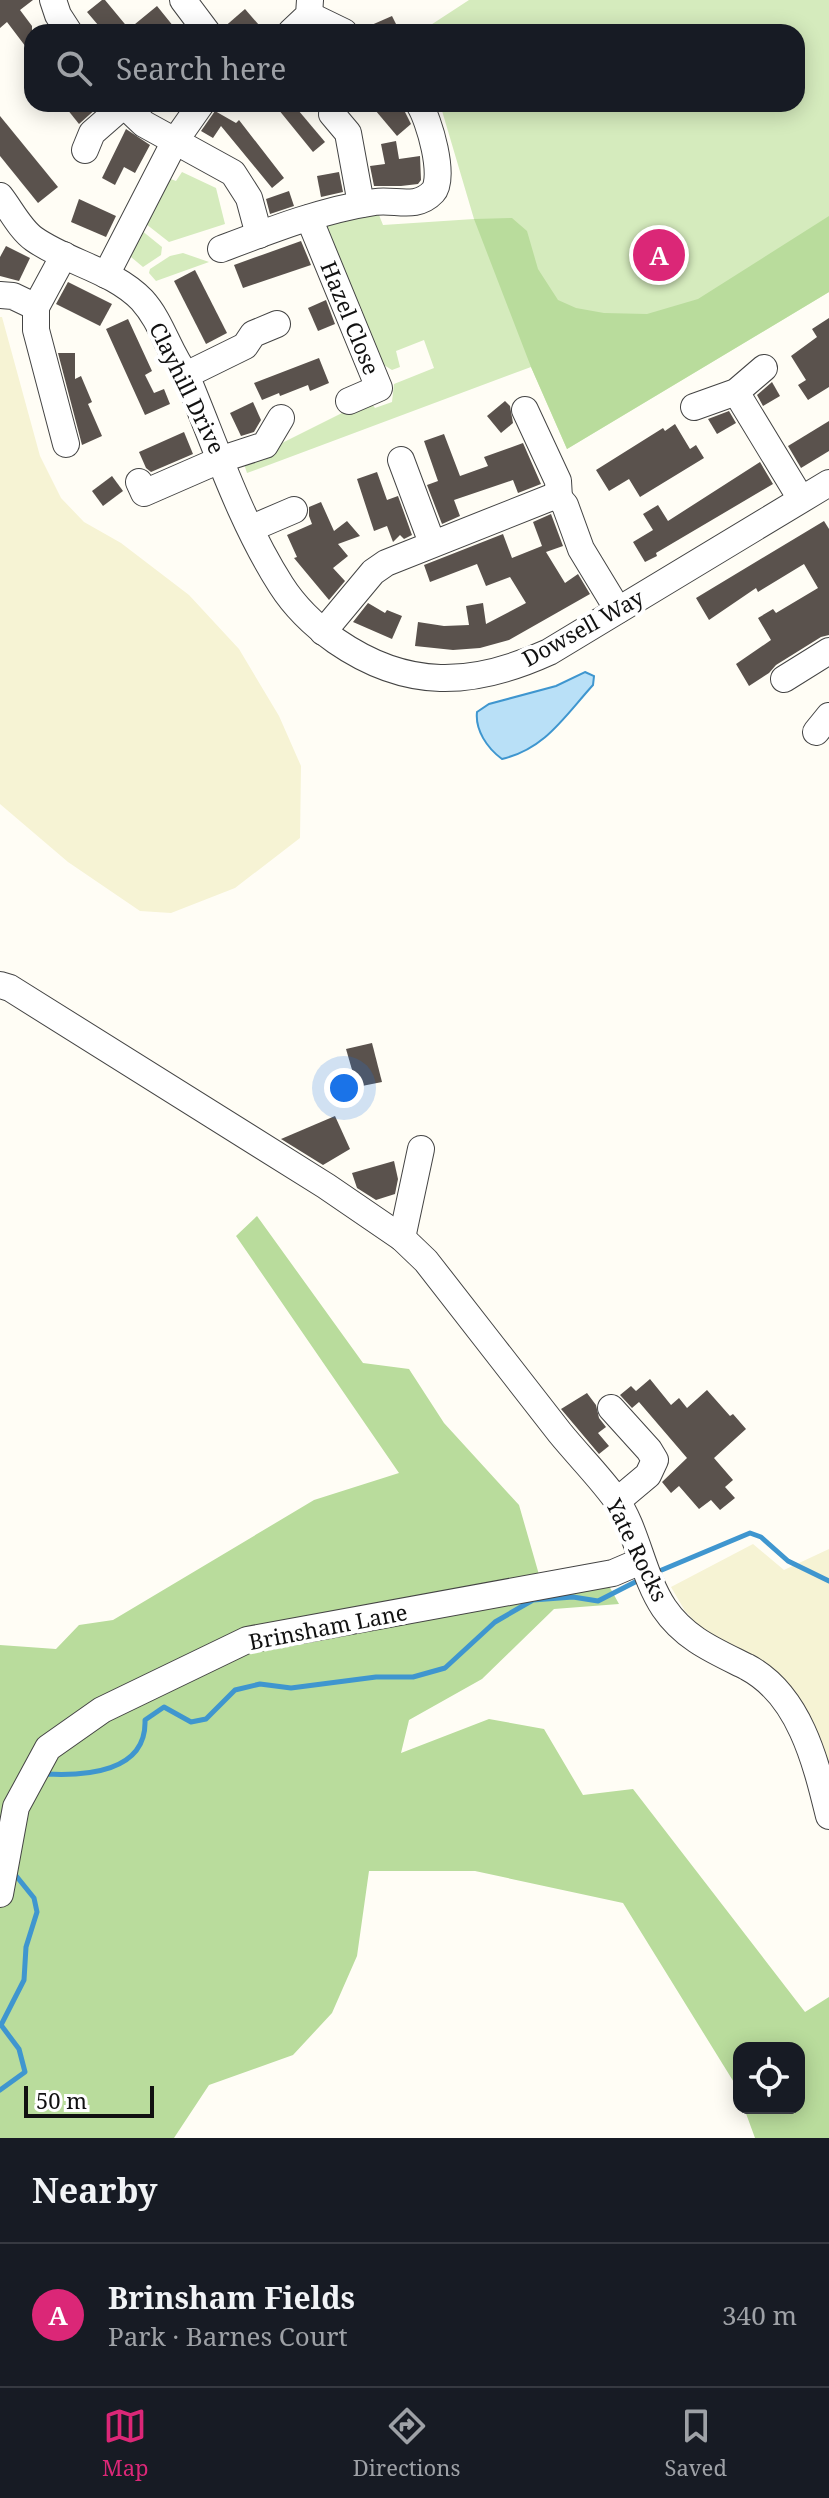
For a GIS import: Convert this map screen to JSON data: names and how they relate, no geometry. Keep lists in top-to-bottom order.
{
  "streets": {
    "street": [
      "Hazel Close",
      "Clayhill Drive",
      "Dowsell Way",
      "Yate Rocks",
      "Brinsham Lane"
    ]
  },
  "crossings": [
    ["Clayhill Drive", "Dowsell Way"],
    ["Yate Rocks", "Brinsham Lane"]
  ],
  "scale_bar": "50 m",
  "page": {
    "search": "Search here",
    "pins": "A",
    "scale": "50 m",
    "heading": "Nearby",
    "list": [
      {
        "mark": "A",
        "name": "Brinsham Fields",
        "note": "Park · Barnes Court",
        "value": "340 m"
      }
    ],
    "nav": ["Map", "Directions", "Saved"]
  }
}
